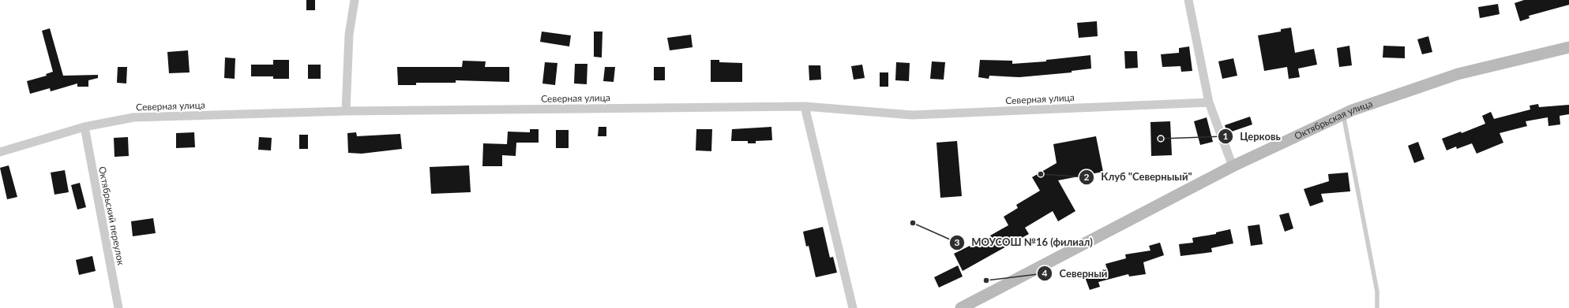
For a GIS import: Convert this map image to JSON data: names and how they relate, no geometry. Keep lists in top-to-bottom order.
{
  "streets": {
    "street": ["Северная улица", "Октябрьская улица", "Октябрьский переулок"]
  },
  "crossings": [
    ["Северная улица", "Октябрьский переулок"]
  ],
  "places": [
    "Церковь",
    "Клуб \"Северныый\"",
    "МОУСОШ №16 (филиал)",
    "Северный"
  ]
}
